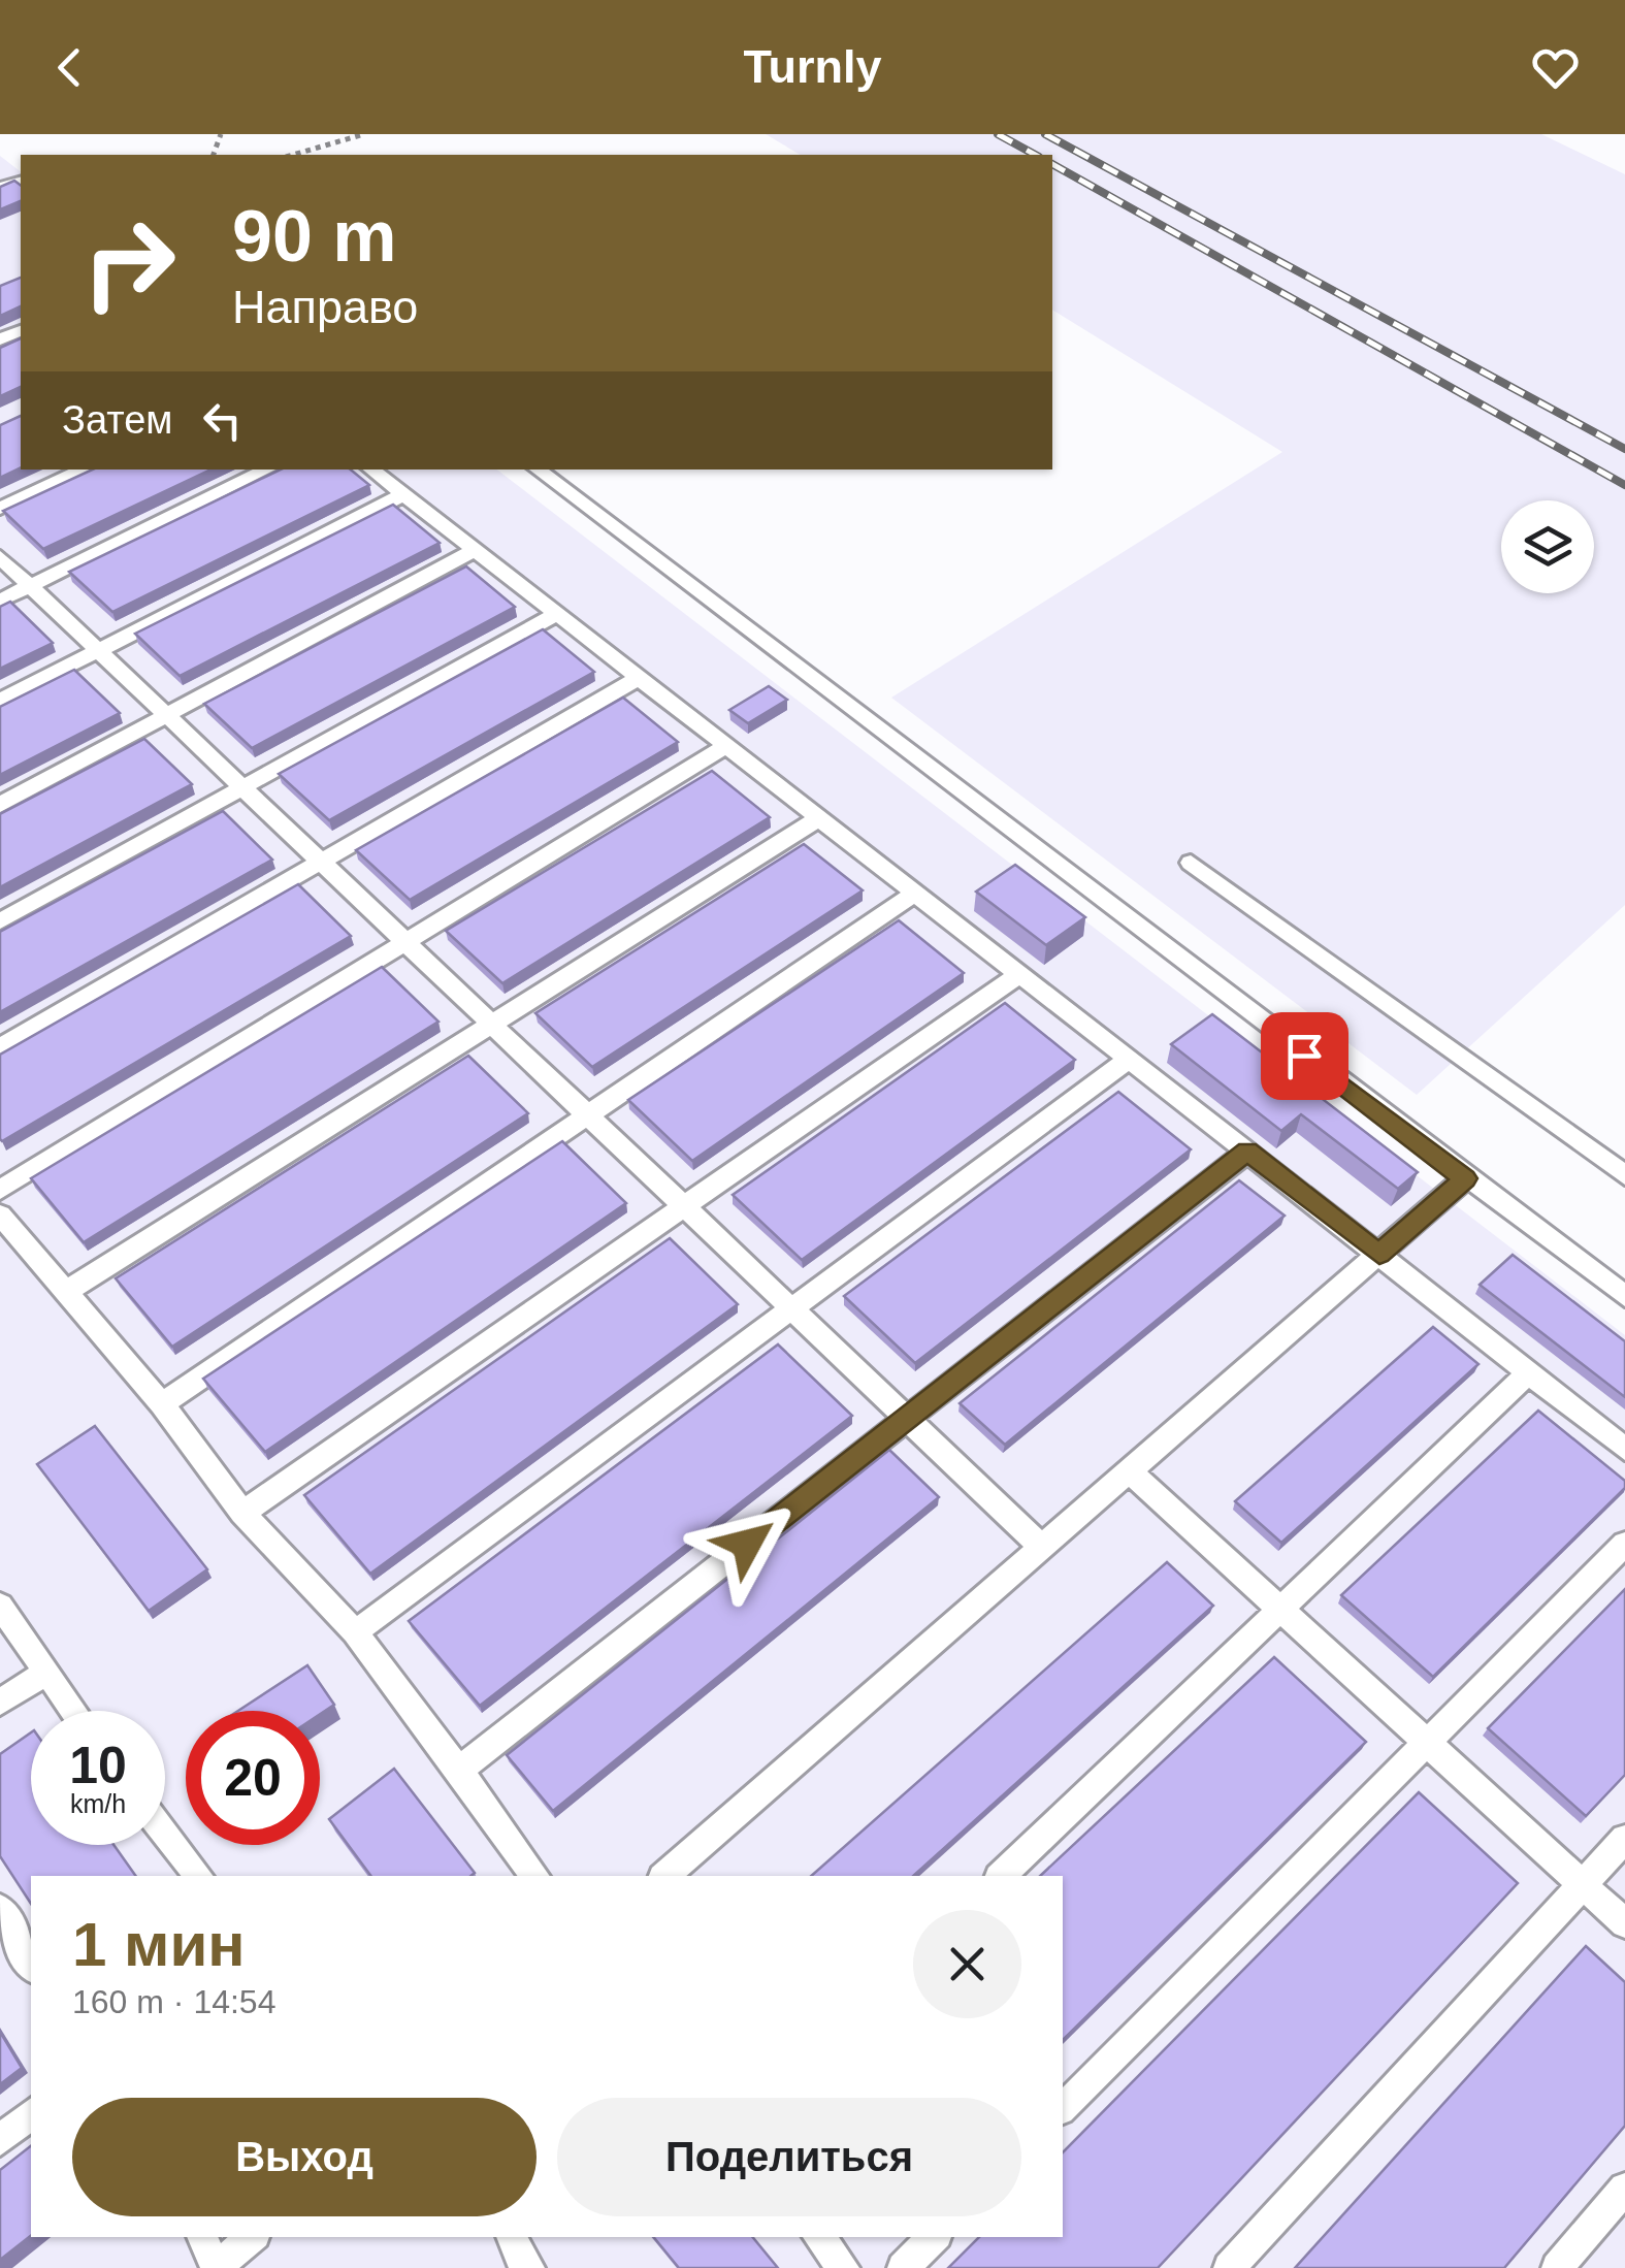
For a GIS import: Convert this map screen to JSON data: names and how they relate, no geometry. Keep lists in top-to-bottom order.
{
  "page": {
    "header": "Turnly",
    "turn": ["90 m", "Направо"],
    "then": "Затем",
    "speed": "10 km/h",
    "limit": "20",
    "heading": ["1 мин", "160 m · 14:54"],
    "buttons": ["Выход", "Поделиться"]
  }
}
